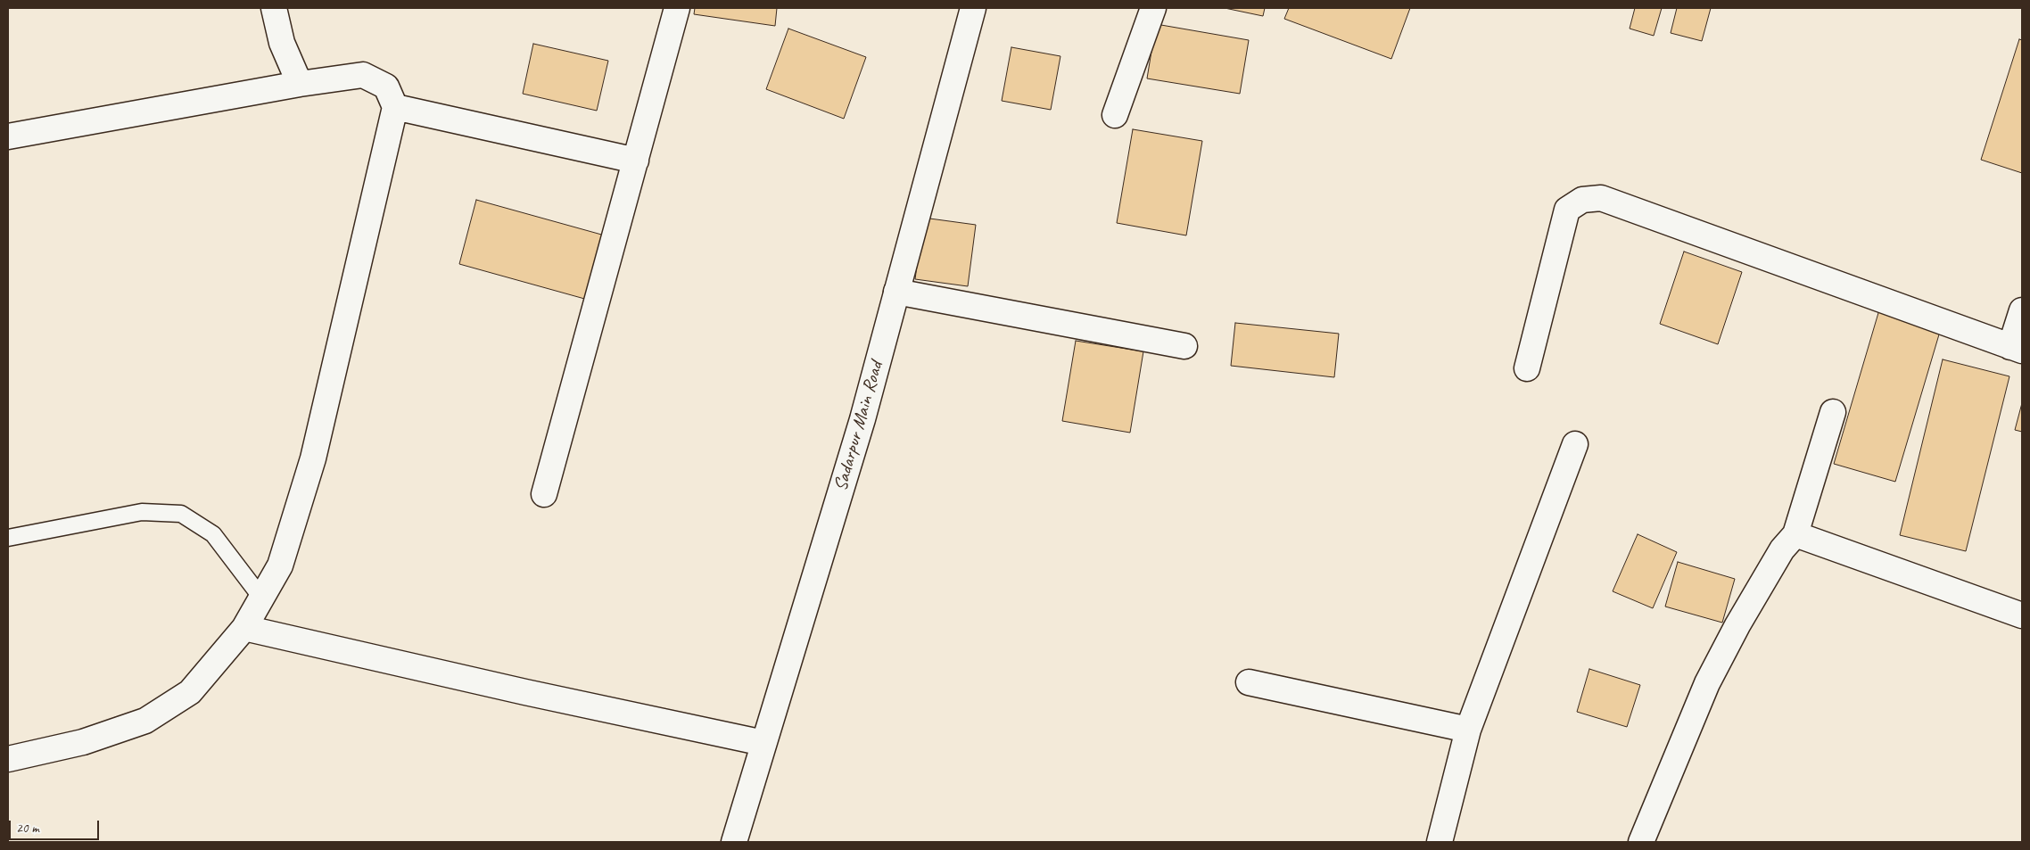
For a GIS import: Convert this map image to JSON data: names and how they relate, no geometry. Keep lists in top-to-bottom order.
{
  "streets": {
    "street": ["Sadarpur Main Road"]
  },
  "scale_bar": "20 m"
}
